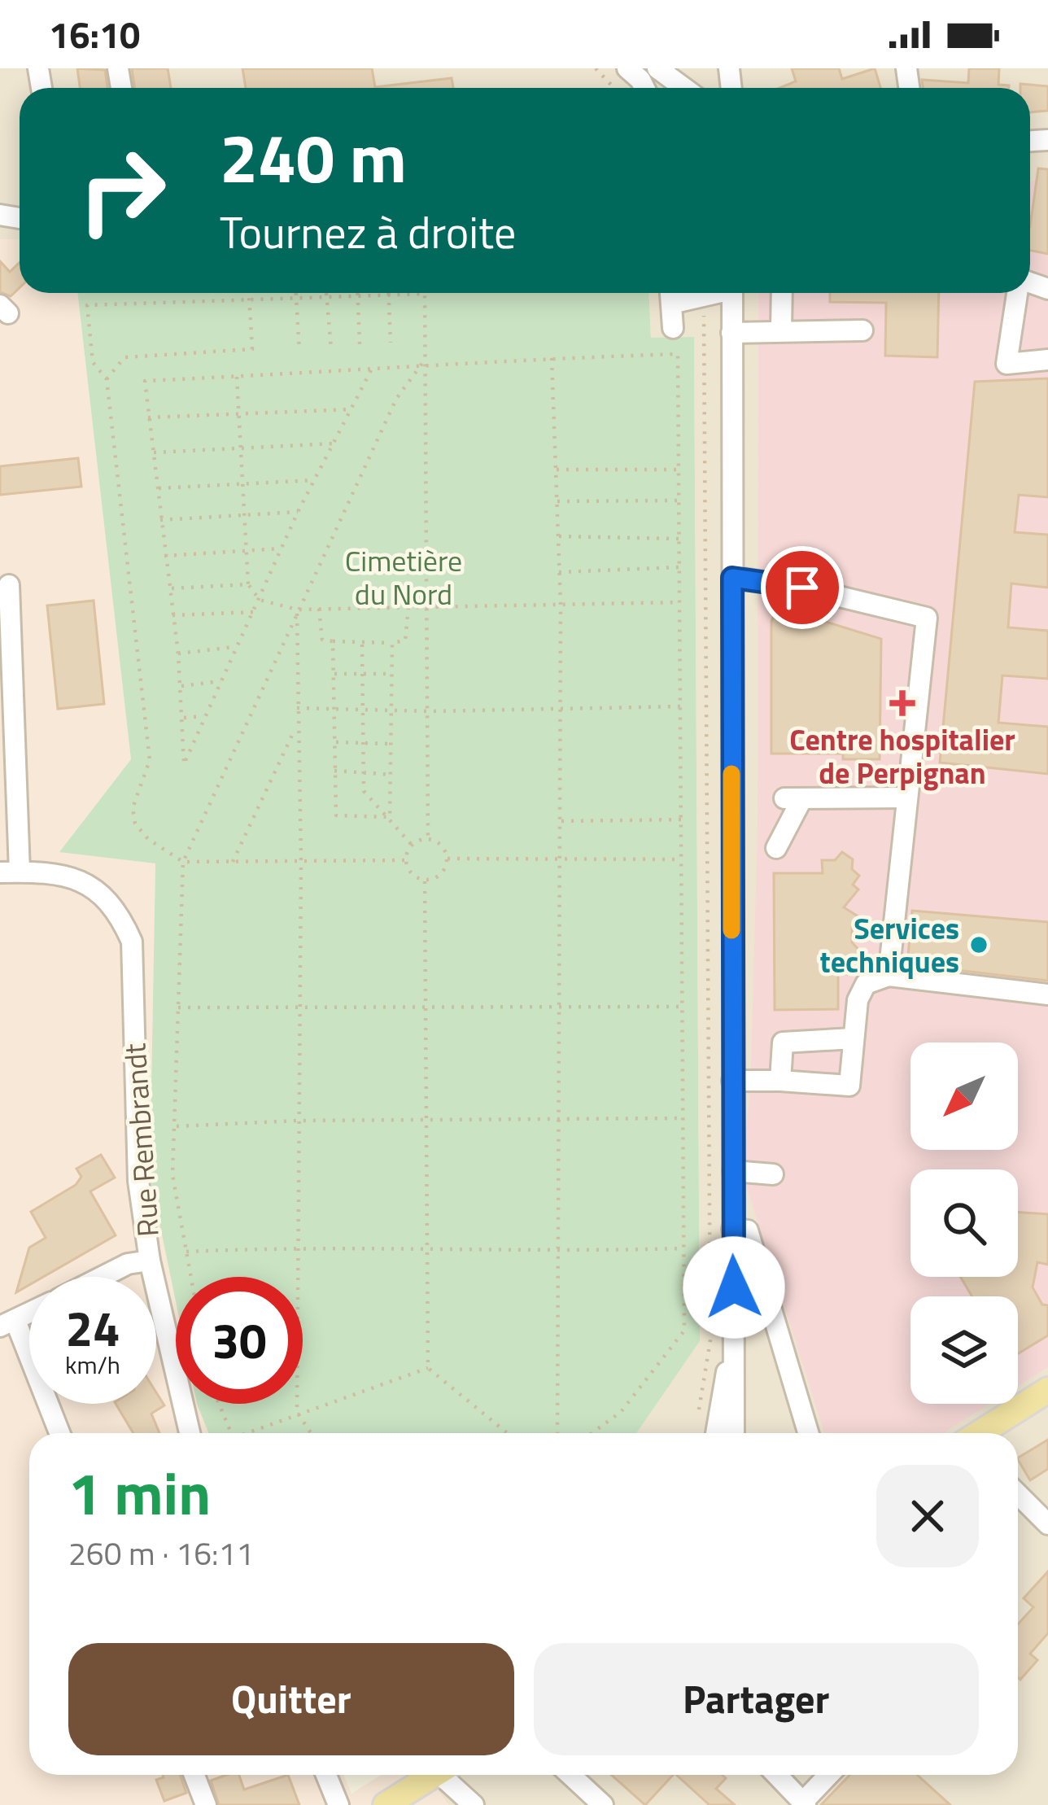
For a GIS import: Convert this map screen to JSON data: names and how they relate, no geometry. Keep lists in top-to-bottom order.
{
  "streets": {
    "street": ["Rue Rembrandt"]
  },
  "parks": ["Cimetière du Nord"],
  "places": {
    "health": ["Centre hospitalier de Perpignan"],
    "other": ["Services techniques"]
  },
  "north": "bottom left",
  "page": {
    "status": "16:10",
    "turn": ["240 m", "Tournez à droite"],
    "speed": "24 km/h",
    "limit": "30",
    "heading": ["1 min", "260 m · 16:11"],
    "buttons": ["Quitter", "Partager"]
  }
}
